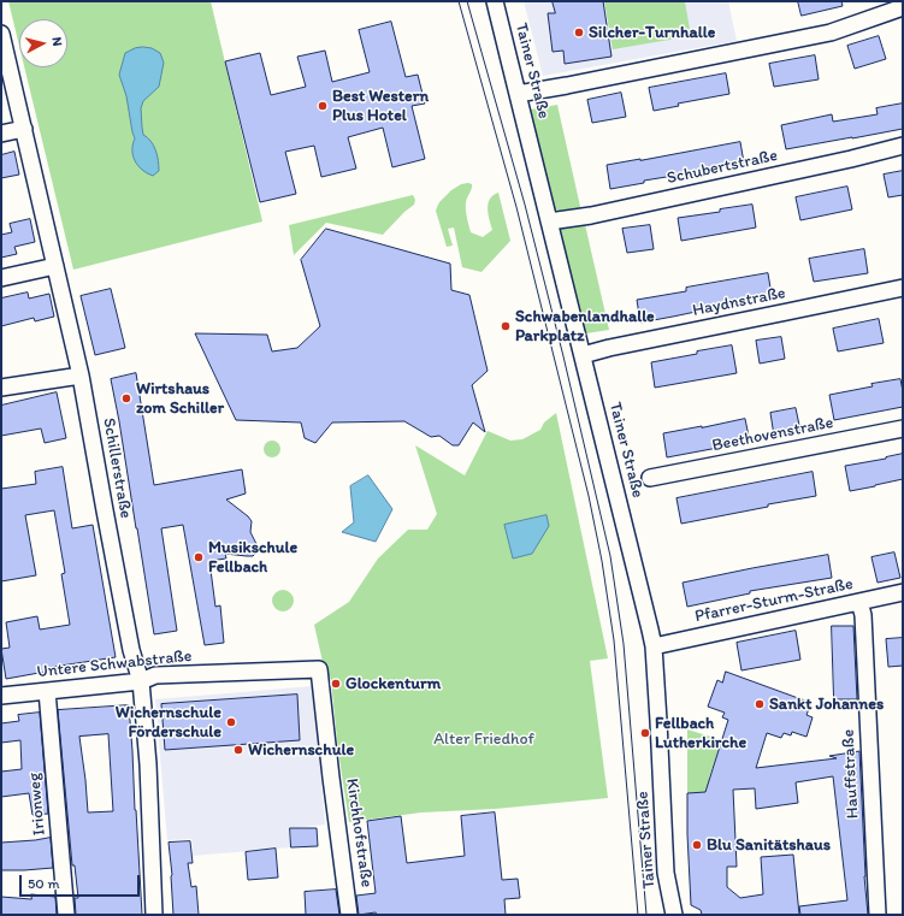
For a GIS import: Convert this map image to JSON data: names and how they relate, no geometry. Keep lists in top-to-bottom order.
{
  "streets": {
    "street": [
      "Tainer Straße",
      "Schubertstraße",
      "Haydnstraße",
      "Beethovenstraße",
      "Schillerstraße",
      "Pfarrer-Sturm-Straße",
      "Untere Schwabstraße",
      "Hauffstraße",
      "Irionweg",
      "Kirchhofstraße"
    ]
  },
  "crossings": [
    ["Tainer Straße", "Schubertstraße"],
    ["Tainer Straße", "Haydnstraße"],
    ["Tainer Straße", "Pfarrer-Sturm-Straße"],
    ["Schillerstraße", "Untere Schwabstraße"],
    ["Pfarrer-Sturm-Straße", "Hauffstraße"],
    ["Untere Schwabstraße", "Irionweg"],
    ["Untere Schwabstraße", "Kirchhofstraße"]
  ],
  "parks": ["Alter Friedhof"],
  "places": [
    "Silcher-Turnhalle",
    "Best Western Plus Hotel",
    "Schwabenlandhalle Parkplatz",
    "Wirtshaus zom Schiller",
    "Musikschule Fellbach",
    "Glockenturm",
    "Sankt Johannes",
    "Wichernschule Förderschule",
    "Fellbach Lutherkirche",
    "Wichernschule",
    "Blu Sanitätshaus"
  ],
  "scale_bar": "50 m",
  "north": "right"
}
